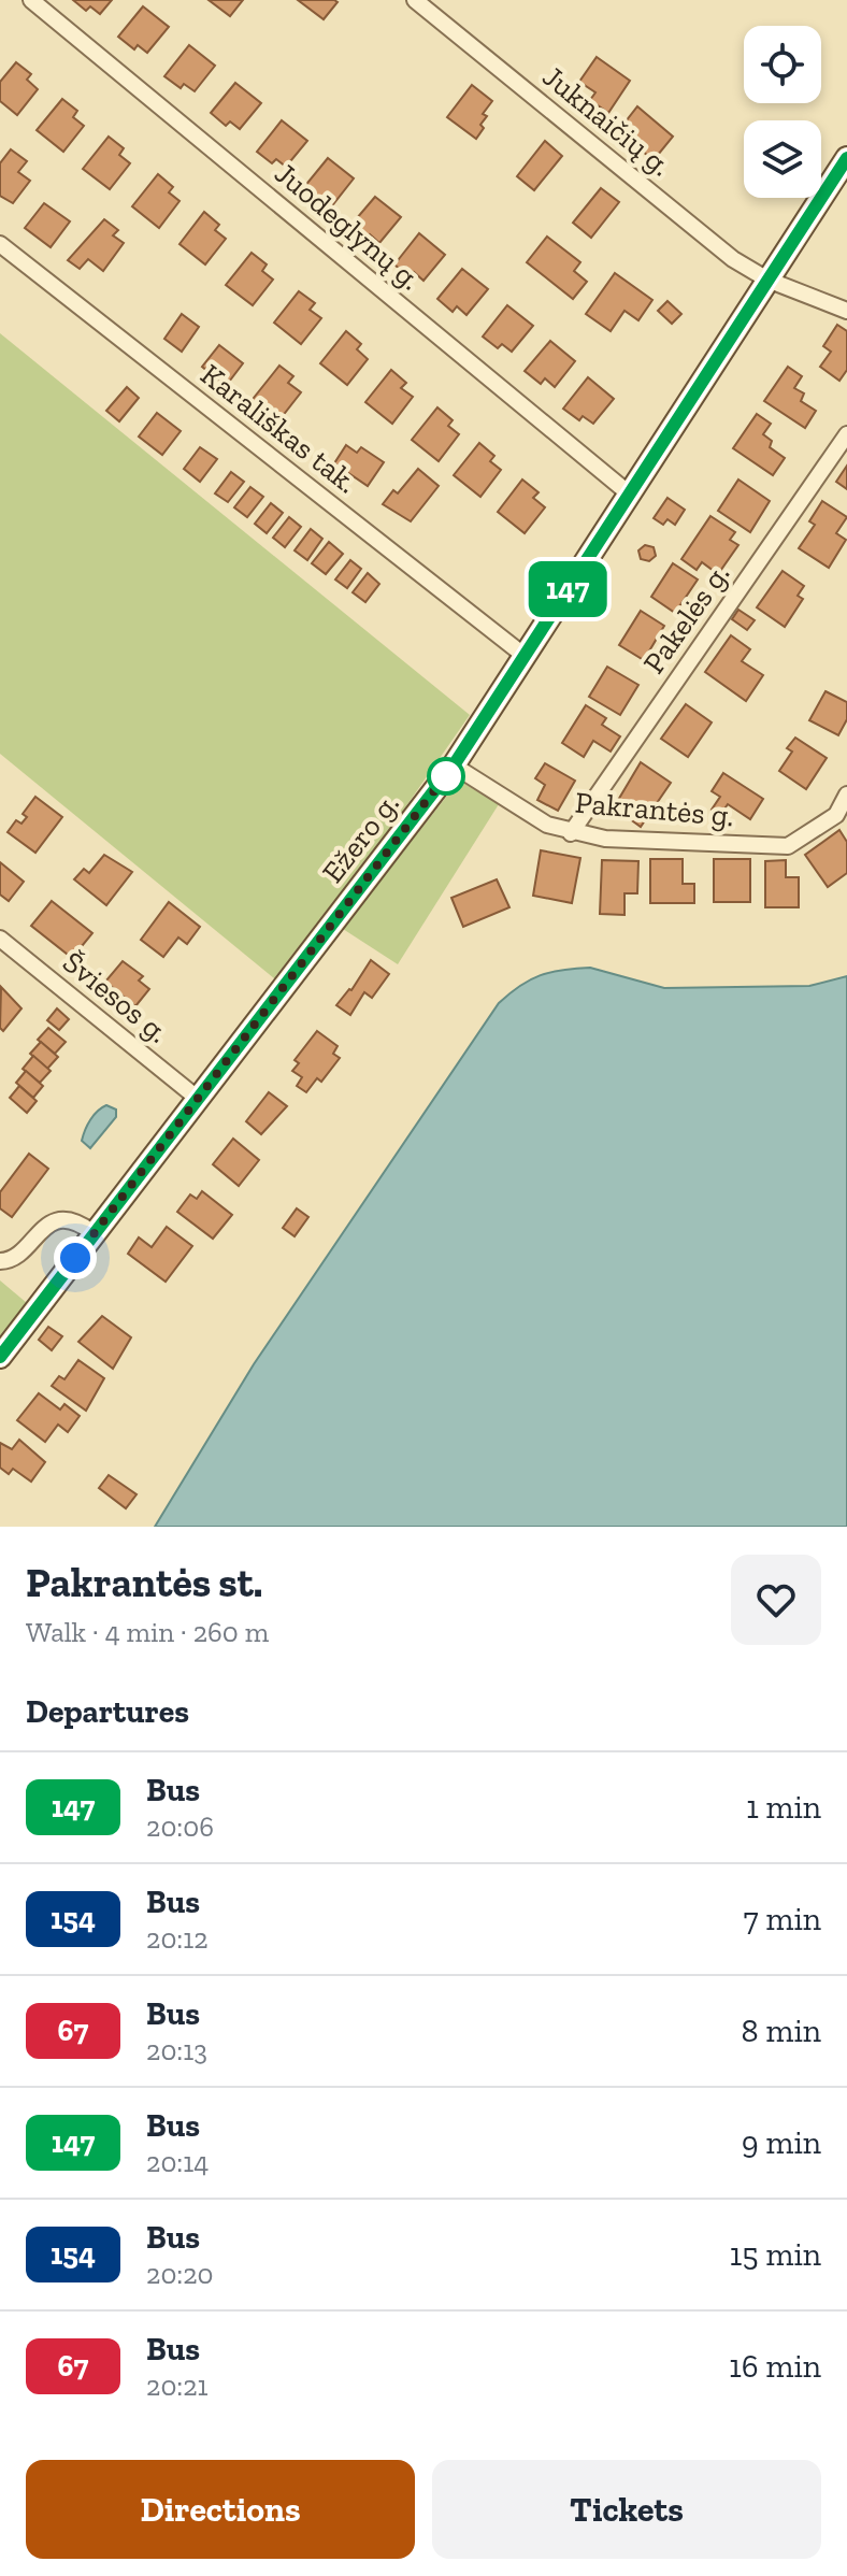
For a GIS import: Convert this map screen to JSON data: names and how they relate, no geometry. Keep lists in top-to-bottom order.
{
  "streets": {
    "main road": ["Ežero g."],
    "street": [
      "Juknaičių g.",
      "Juodeglynų g.",
      "Karališkas tak.",
      "Pakelės g.",
      "Pakrantės g.",
      "Šviesos g."
    ]
  },
  "crossings": [
    ["Juknaičių g.", "Ežero g."],
    ["Juodeglynų g.", "Ežero g."],
    ["Karališkas tak.", "Ežero g."],
    ["Pakelės g.", "Pakrantės g."],
    ["Pakrantės g.", "Ežero g."],
    ["Ežero g.", "Šviesos g."]
  ],
  "lines": ["bus line 147"],
  "page": {
    "on_map": "147",
    "heading": [
      ["Pakrantės st.", "Walk · 4 min · 260 m"],
      "Departures"
    ],
    "list": [
      {
        "mark": "147",
        "name": "Bus",
        "note": "20:06",
        "value": "1 min"
      },
      {
        "mark": "154",
        "name": "Bus",
        "note": "20:12",
        "value": "7 min"
      },
      {
        "mark": "67",
        "name": "Bus",
        "note": "20:13",
        "value": "8 min"
      },
      {
        "mark": "147",
        "name": "Bus",
        "note": "20:14",
        "value": "9 min"
      },
      {
        "mark": "154",
        "name": "Bus",
        "note": "20:20",
        "value": "15 min"
      },
      {
        "mark": "67",
        "name": "Bus",
        "note": "20:21",
        "value": "16 min"
      }
    ],
    "buttons": ["Directions", "Tickets"]
  }
}
